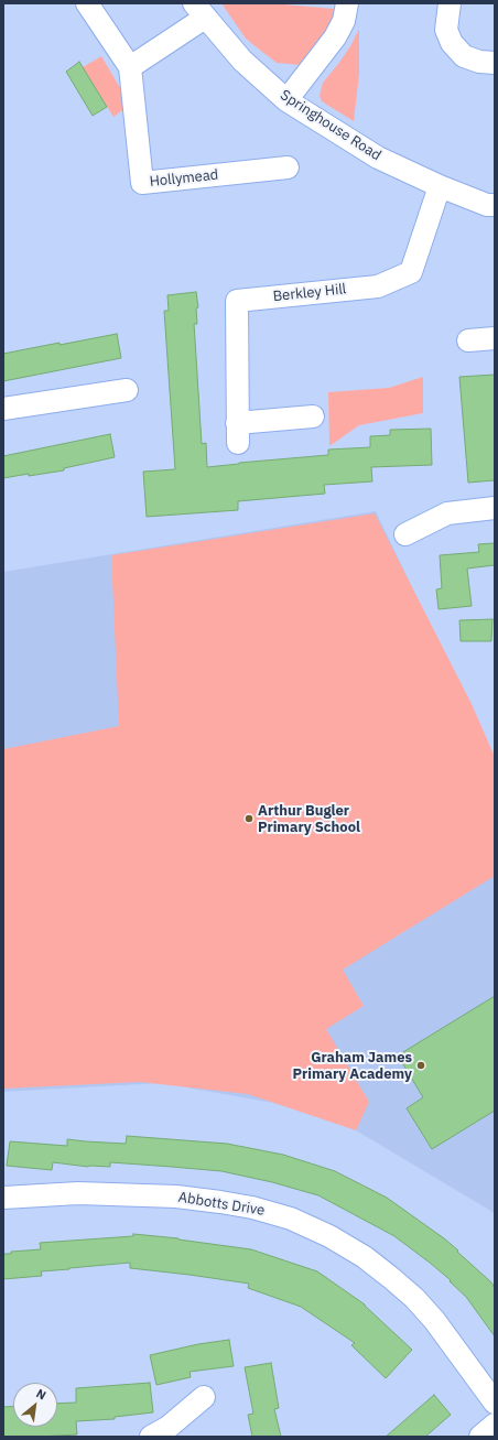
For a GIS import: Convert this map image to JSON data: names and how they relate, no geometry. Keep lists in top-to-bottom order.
{
  "streets": {
    "street": [
      "Springhouse Road",
      "Hollymead",
      "Berkley Hill",
      "Abbotts Drive"
    ]
  },
  "crossings": [
    ["Springhouse Road", "Berkley Hill"]
  ],
  "places": ["Arthur Bugler Primary School", "Graham James Primary Academy"],
  "north": "top right"
}
